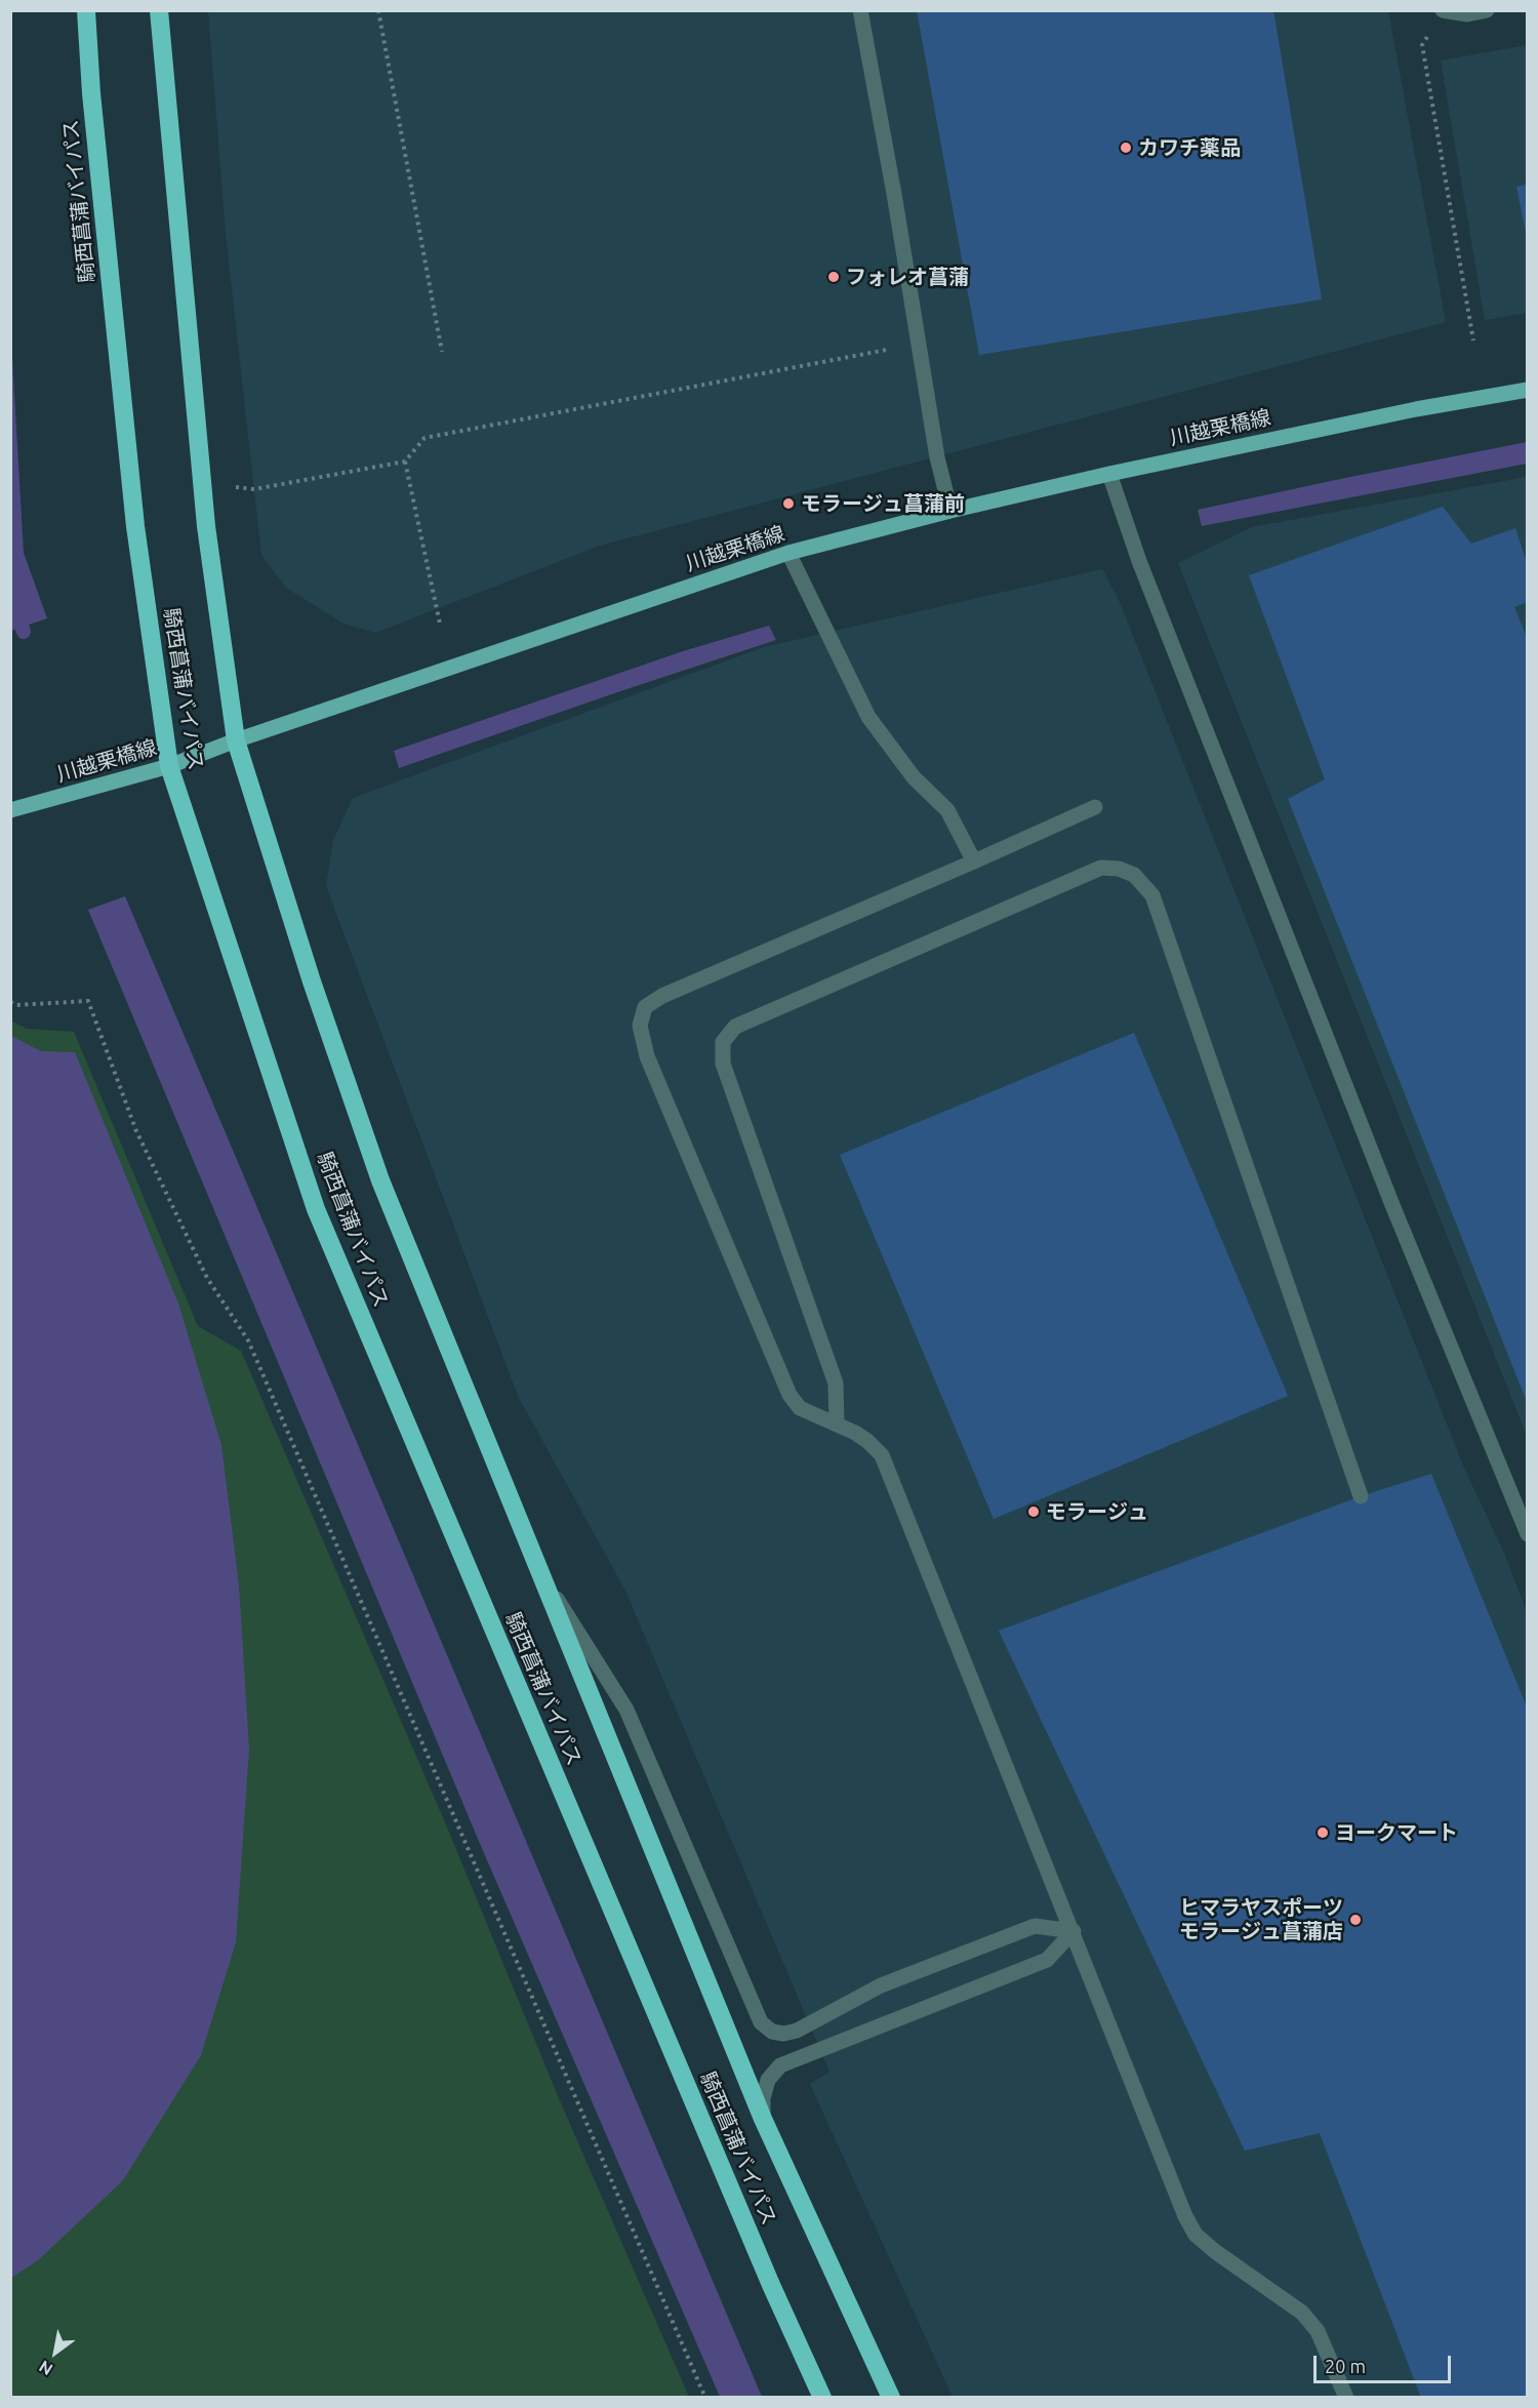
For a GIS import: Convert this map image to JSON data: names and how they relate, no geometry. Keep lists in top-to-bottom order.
{
  "streets": {
    "highway": ["騎西菖蒲バイパス"],
    "main road": ["川越栗橋線"]
  },
  "crossings": [
    ["騎西菖蒲バイパス", "川越栗橋線"]
  ],
  "places": [
    "カワチ薬品",
    "フォレオ菖蒲",
    "モラージュ菖蒲前",
    "モラージュ",
    "ヨークマート",
    "ヒマラヤスポーツ モラージュ菖蒲店"
  ],
  "scale_bar": "20 m",
  "north": "bottom left"
}
